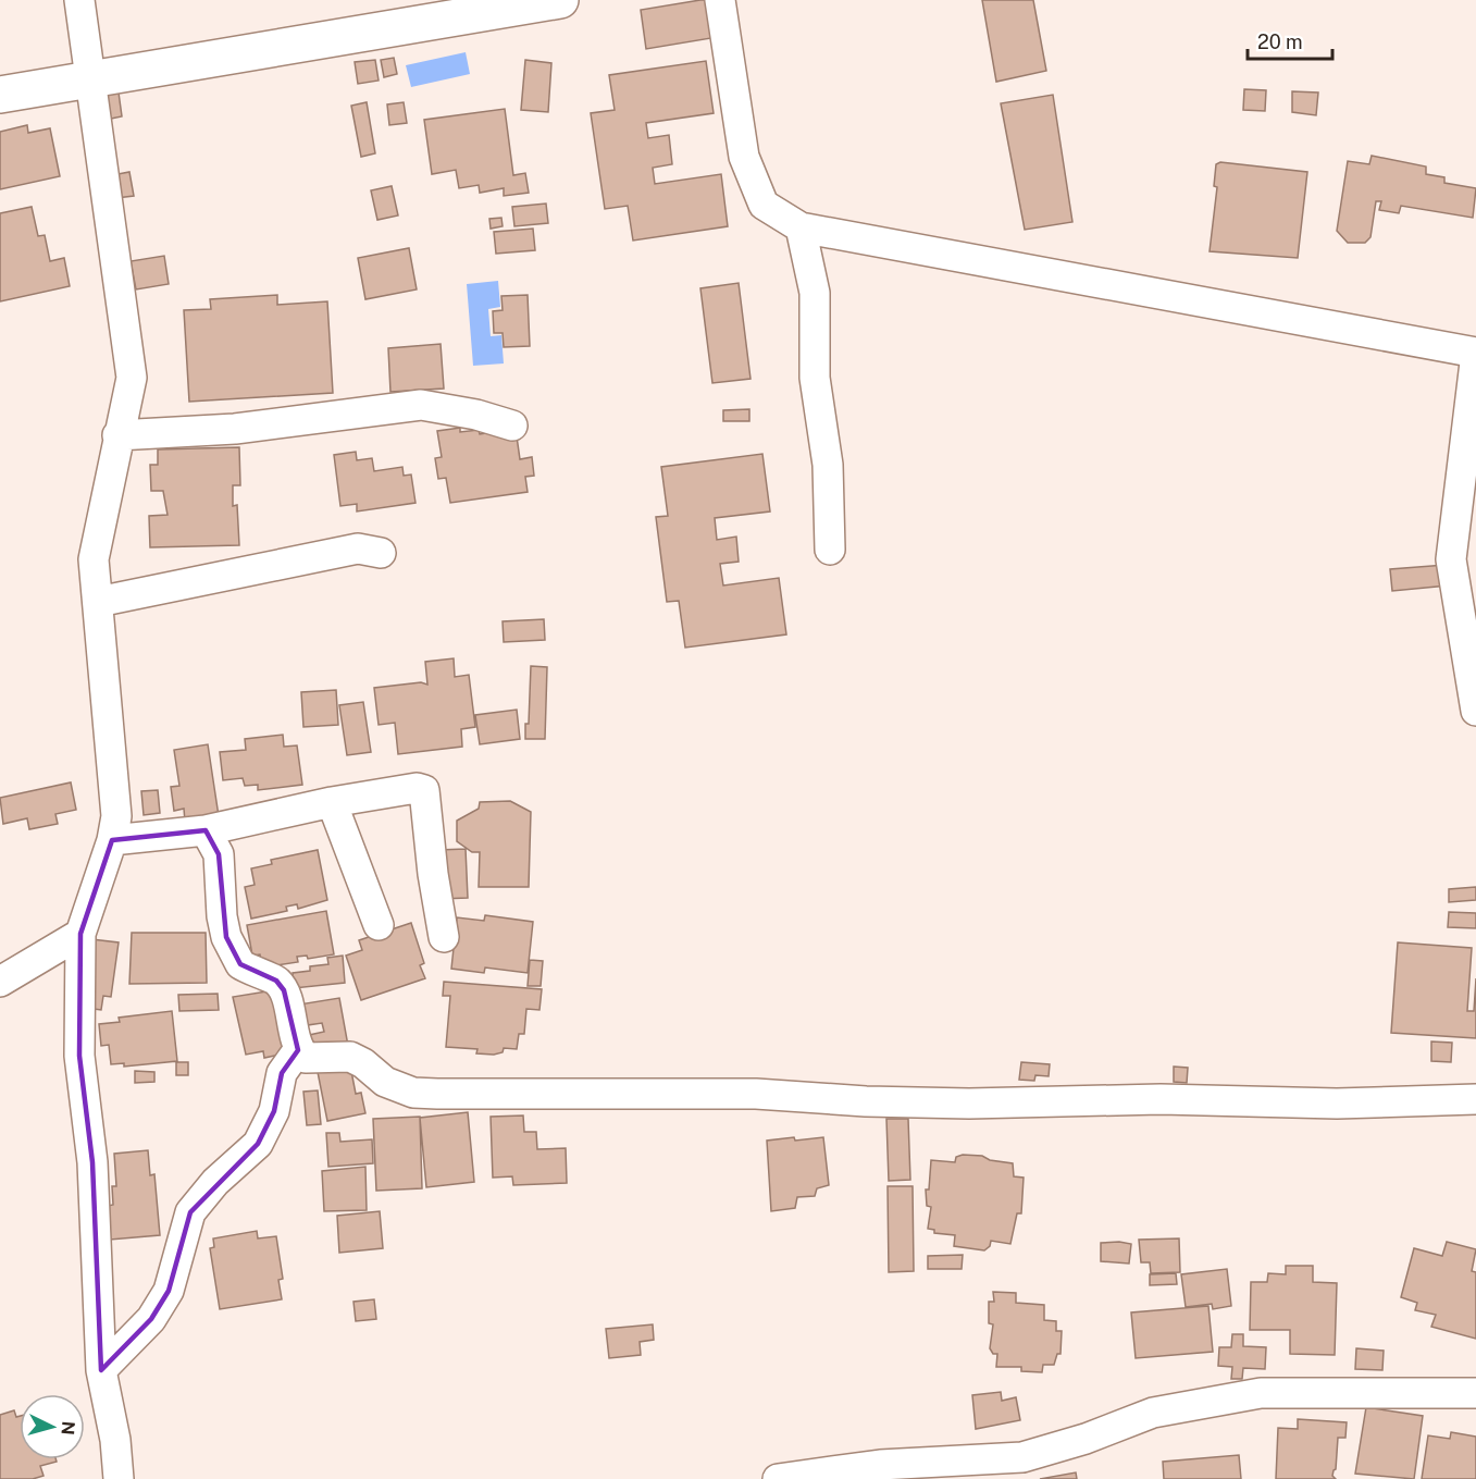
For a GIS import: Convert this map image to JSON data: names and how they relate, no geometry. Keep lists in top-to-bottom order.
{
  "scale_bar": "20 m",
  "north": "right"
}
